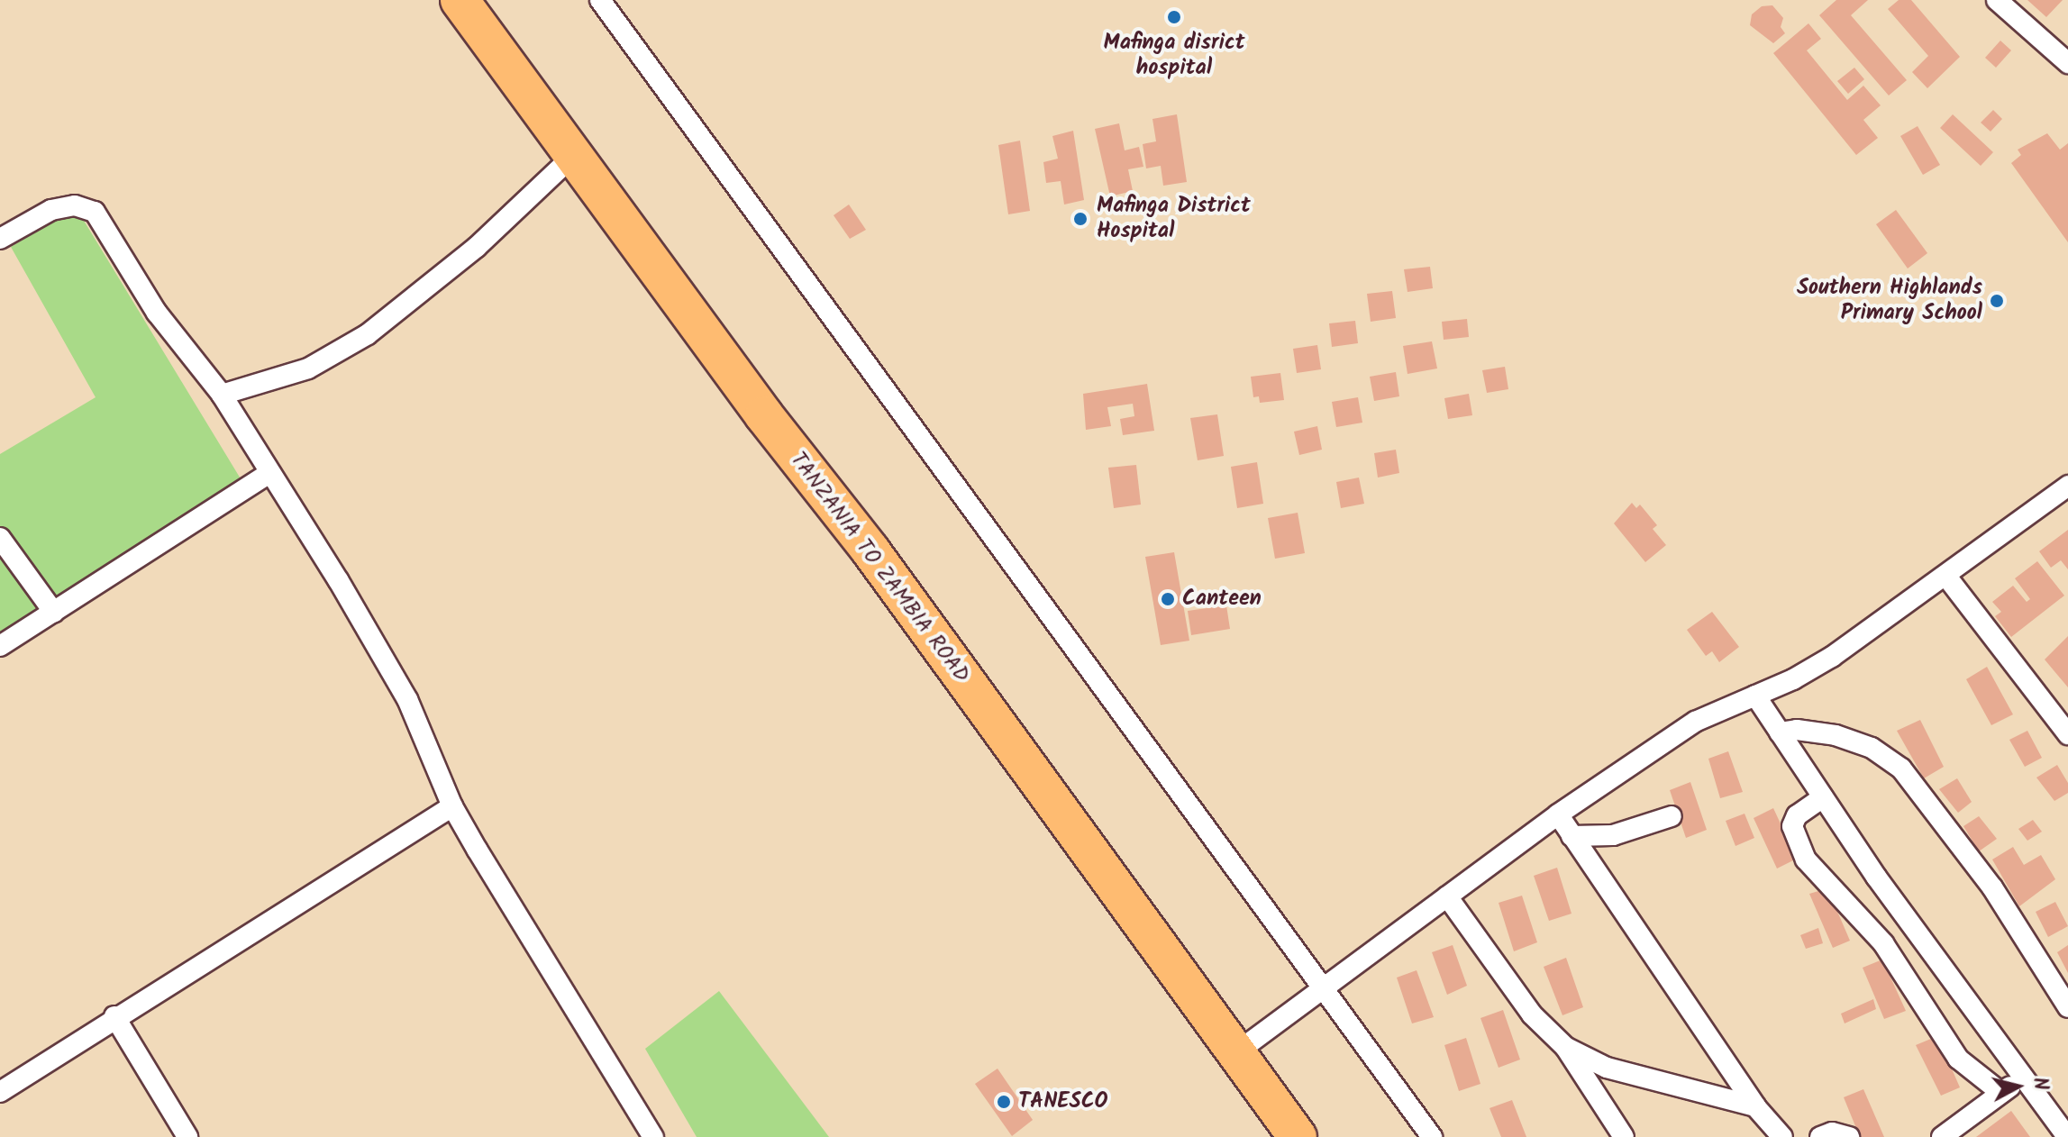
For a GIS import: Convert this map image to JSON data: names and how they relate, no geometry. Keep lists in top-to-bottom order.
{
  "streets": {
    "highway": ["TANZANIA TO ZAMBIA ROAD"]
  },
  "places": [
    "Mafinga disrict hospital",
    "Mafinga District Hospital",
    "Southern Highlands Primary School",
    "Canteen",
    "TANESCO"
  ],
  "north": "right"
}
